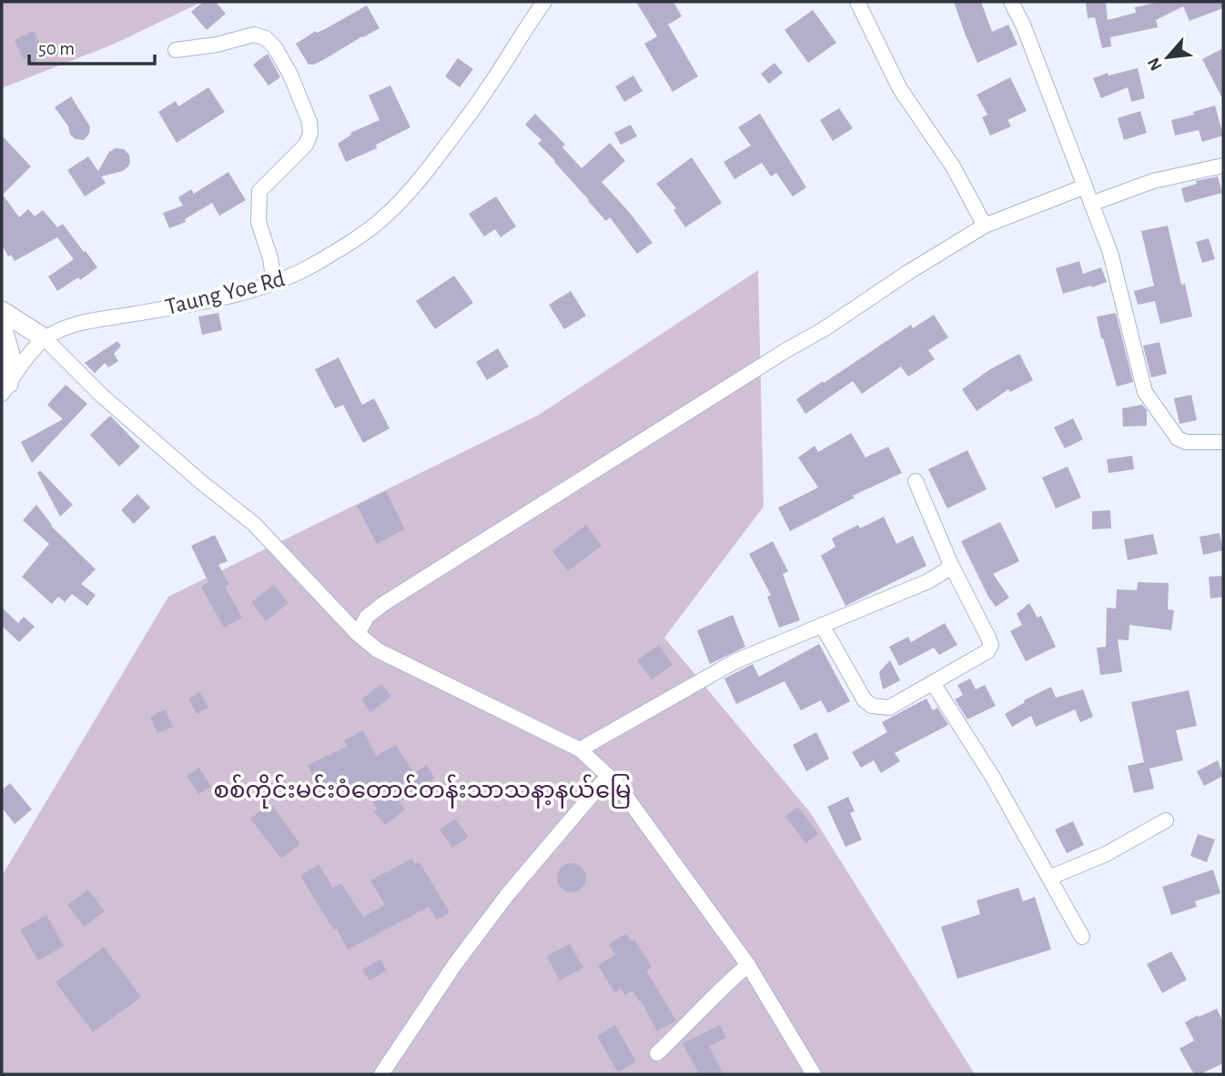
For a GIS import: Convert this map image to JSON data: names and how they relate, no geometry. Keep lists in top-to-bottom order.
{
  "streets": {
    "street": ["Taung Yoe Rd"]
  },
  "parks": ["စစ်ကိုင်းမင်းဝံတောင်တန်းသာသနာ့နယ်မြေ"],
  "scale_bar": "50 m",
  "north": "bottom left"
}
